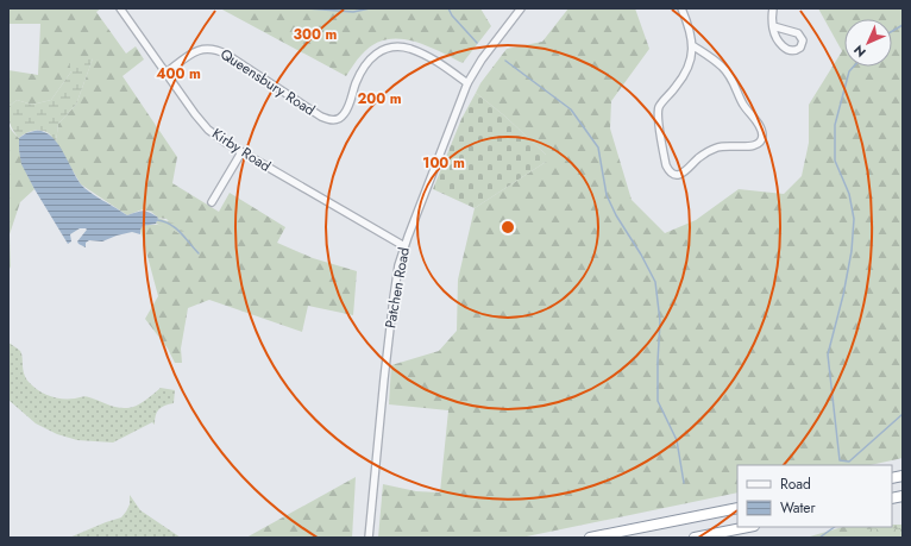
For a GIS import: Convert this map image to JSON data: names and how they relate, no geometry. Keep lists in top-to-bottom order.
{
  "streets": {
    "street": ["Queensbury Road", "Kirby Road", "Patchen Road"]
  },
  "crossings": [
    ["Queensbury Road", "Kirby Road"],
    ["Queensbury Road", "Patchen Road"],
    ["Kirby Road", "Patchen Road"]
  ],
  "legend": ["Road", "Water"],
  "north": "bottom left",
  "rings": [
    "300 m",
    "400 m",
    "200 m",
    "100 m"
  ]
}
